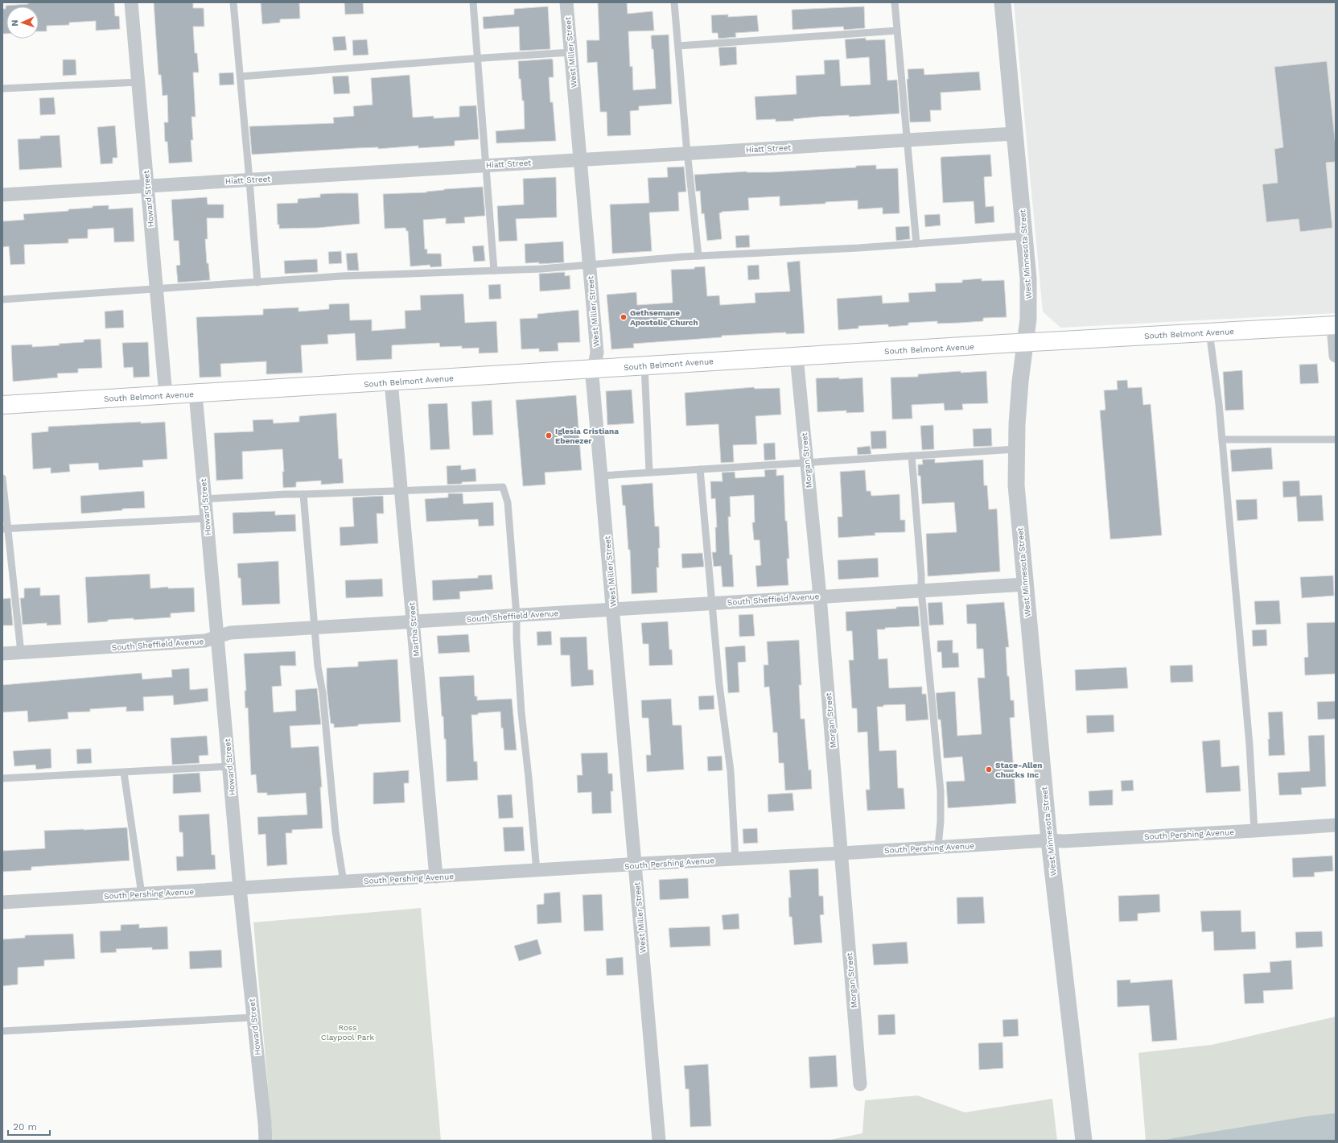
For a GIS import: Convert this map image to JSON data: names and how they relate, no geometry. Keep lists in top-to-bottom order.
{
  "streets": {
    "main road": ["South Belmont Avenue"],
    "street": [
      "West Miller Street",
      "Hiatt Street",
      "Howard Street",
      "West Minnesota Street",
      "Morgan Street",
      "South Sheffield Avenue",
      "Martha Street",
      "South Pershing Avenue"
    ]
  },
  "crossings": [
    ["West Miller Street", "Hiatt Street"],
    ["West Miller Street", "South Belmont Avenue"],
    ["West Miller Street", "South Sheffield Avenue"],
    ["West Miller Street", "South Pershing Avenue"],
    ["Hiatt Street", "Howard Street"],
    ["Hiatt Street", "West Minnesota Street"],
    ["Howard Street", "South Belmont Avenue"],
    ["Howard Street", "South Sheffield Avenue"],
    ["Howard Street", "South Pershing Avenue"],
    ["West Minnesota Street", "South Belmont Avenue"],
    ["West Minnesota Street", "South Sheffield Avenue"],
    ["West Minnesota Street", "South Pershing Avenue"],
    ["South Belmont Avenue", "Morgan Street"],
    ["South Belmont Avenue", "Martha Street"],
    ["Morgan Street", "South Sheffield Avenue"],
    ["Morgan Street", "South Pershing Avenue"],
    ["South Sheffield Avenue", "Martha Street"],
    ["Martha Street", "South Pershing Avenue"]
  ],
  "parks": ["Ross Claypool Park"],
  "places": ["Gethsemane Apostolic Church", "Iglesia Cristiana Ebenezer", "Stace-Allen Chucks Inc"],
  "scale_bar": "20 m",
  "north": "left"
}
